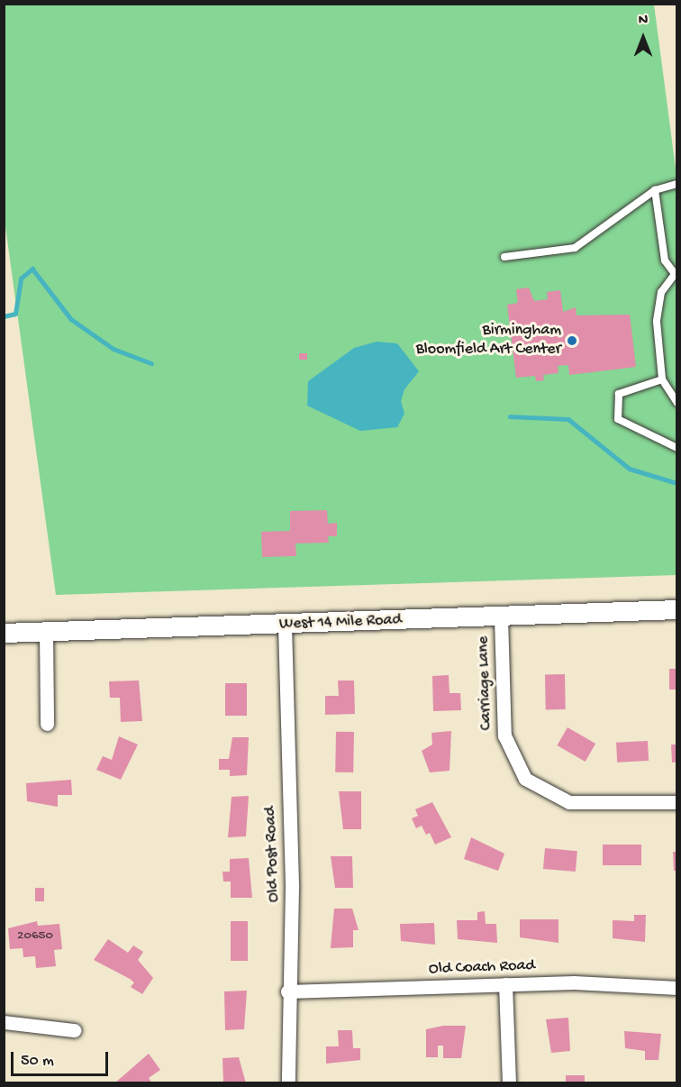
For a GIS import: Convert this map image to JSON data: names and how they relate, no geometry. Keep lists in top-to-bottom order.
{
  "streets": {
    "street": [
      "West 14 Mile Road",
      "Carriage Lane",
      "Old Post Road",
      "Old Coach Road"
    ]
  },
  "crossings": [
    ["West 14 Mile Road", "Carriage Lane"],
    ["West 14 Mile Road", "Old Post Road"],
    ["Old Post Road", "Old Coach Road"]
  ],
  "places": ["Birmingham Bloomfield Art Center"],
  "house_numbers": ["20650"],
  "scale_bar": "50 m",
  "north": "top"
}
